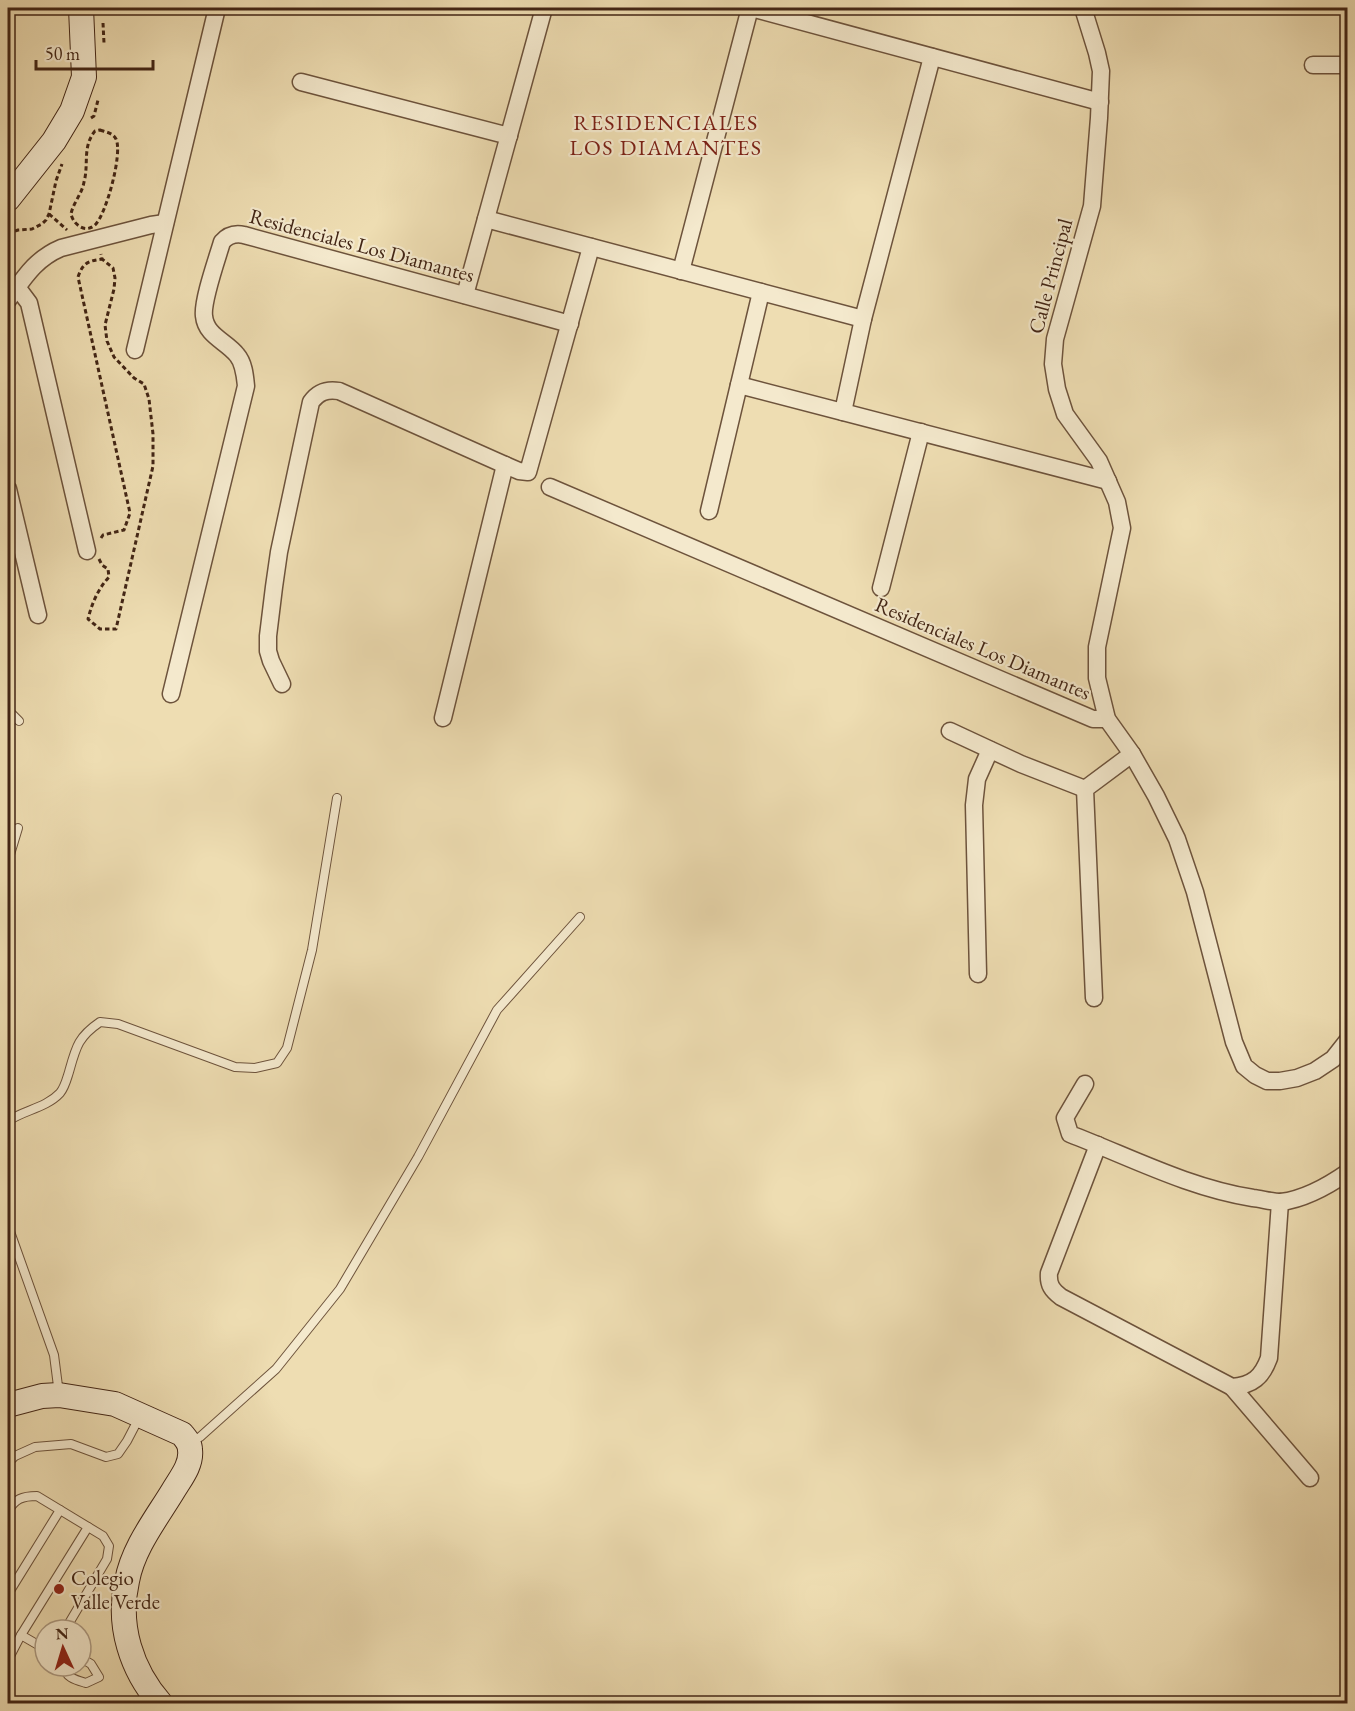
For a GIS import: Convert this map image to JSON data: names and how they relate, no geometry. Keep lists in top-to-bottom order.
{
  "streets": {
    "street": ["Residenciales Los Diamantes", "Calle Principal"]
  },
  "crossings": [
    ["Residenciales Los Diamantes", "Calle Principal"]
  ],
  "districts": ["RESIDENCIALES LOS DIAMANTES"],
  "places": ["Colegio Valle Verde"],
  "scale_bar": "50 m",
  "north": "top"
}
